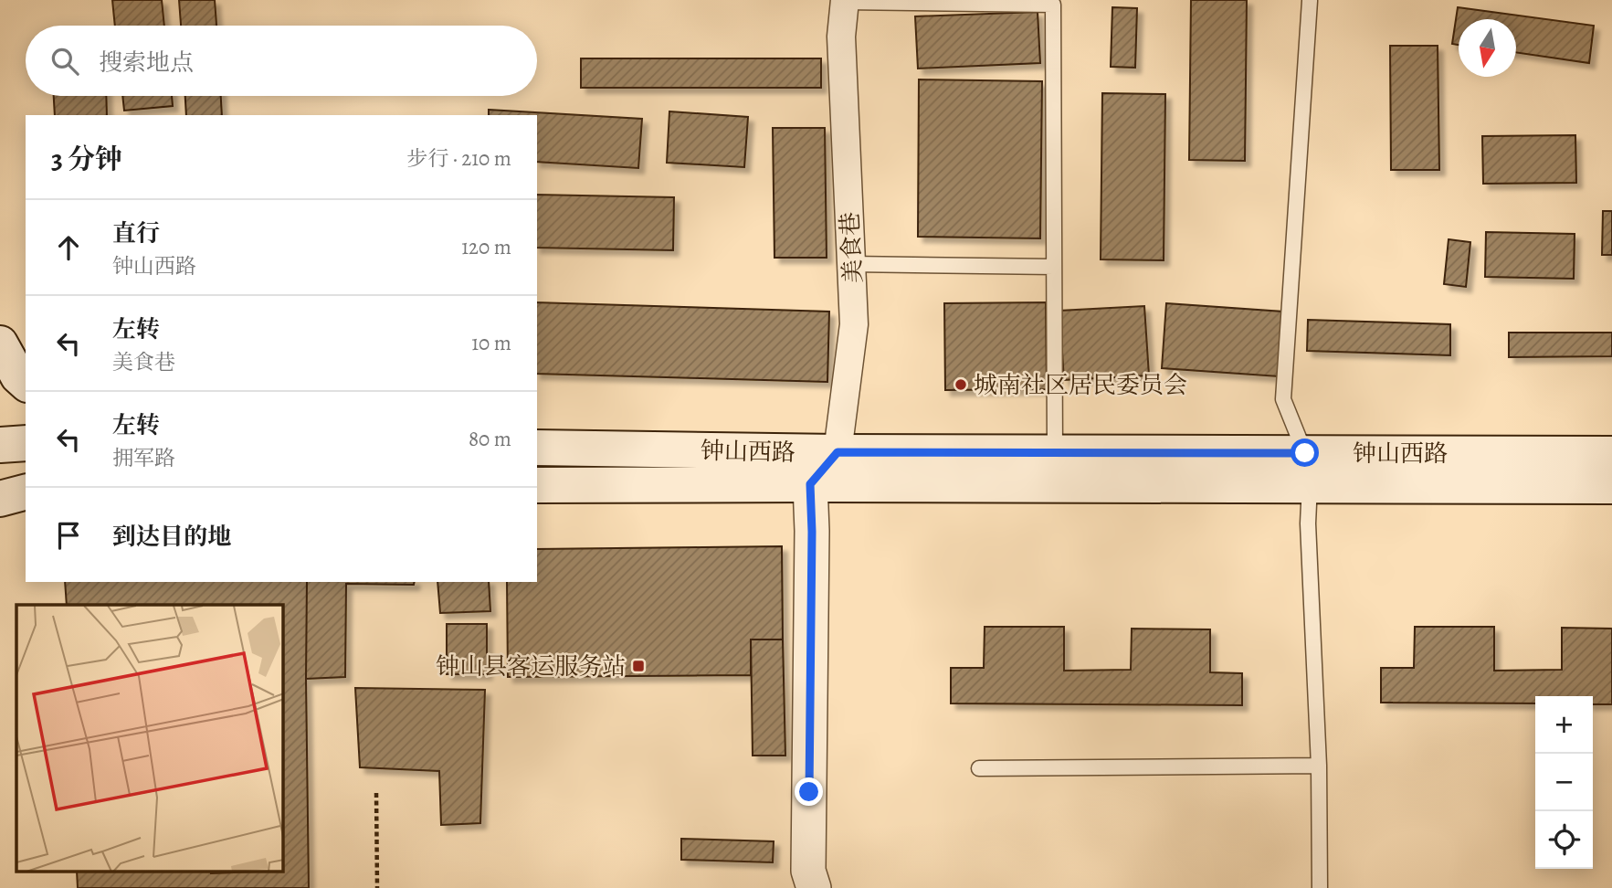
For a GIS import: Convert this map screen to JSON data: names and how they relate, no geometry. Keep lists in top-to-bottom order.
{
  "streets": {
    "main road": ["钟山西路"],
    "street": ["美食巷"]
  },
  "crossings": [
    ["美食巷", "钟山西路"]
  ],
  "places": {
    "other": ["城南社区居民委员会"],
    "transit": ["钟山县客运服务站"]
  },
  "north": "bottom",
  "page": {
    "search": "搜索地点",
    "heading": ["3 分钟", "步行 · 210 m"],
    "list": [
      ["直行", "钟山西路", "120 m"],
      ["左转", "美食巷", "10 m"],
      ["左转", "拥军路", "80 m"],
      "到达目的地"
    ],
    "map_buttons": ["+", "−"]
  }
}
